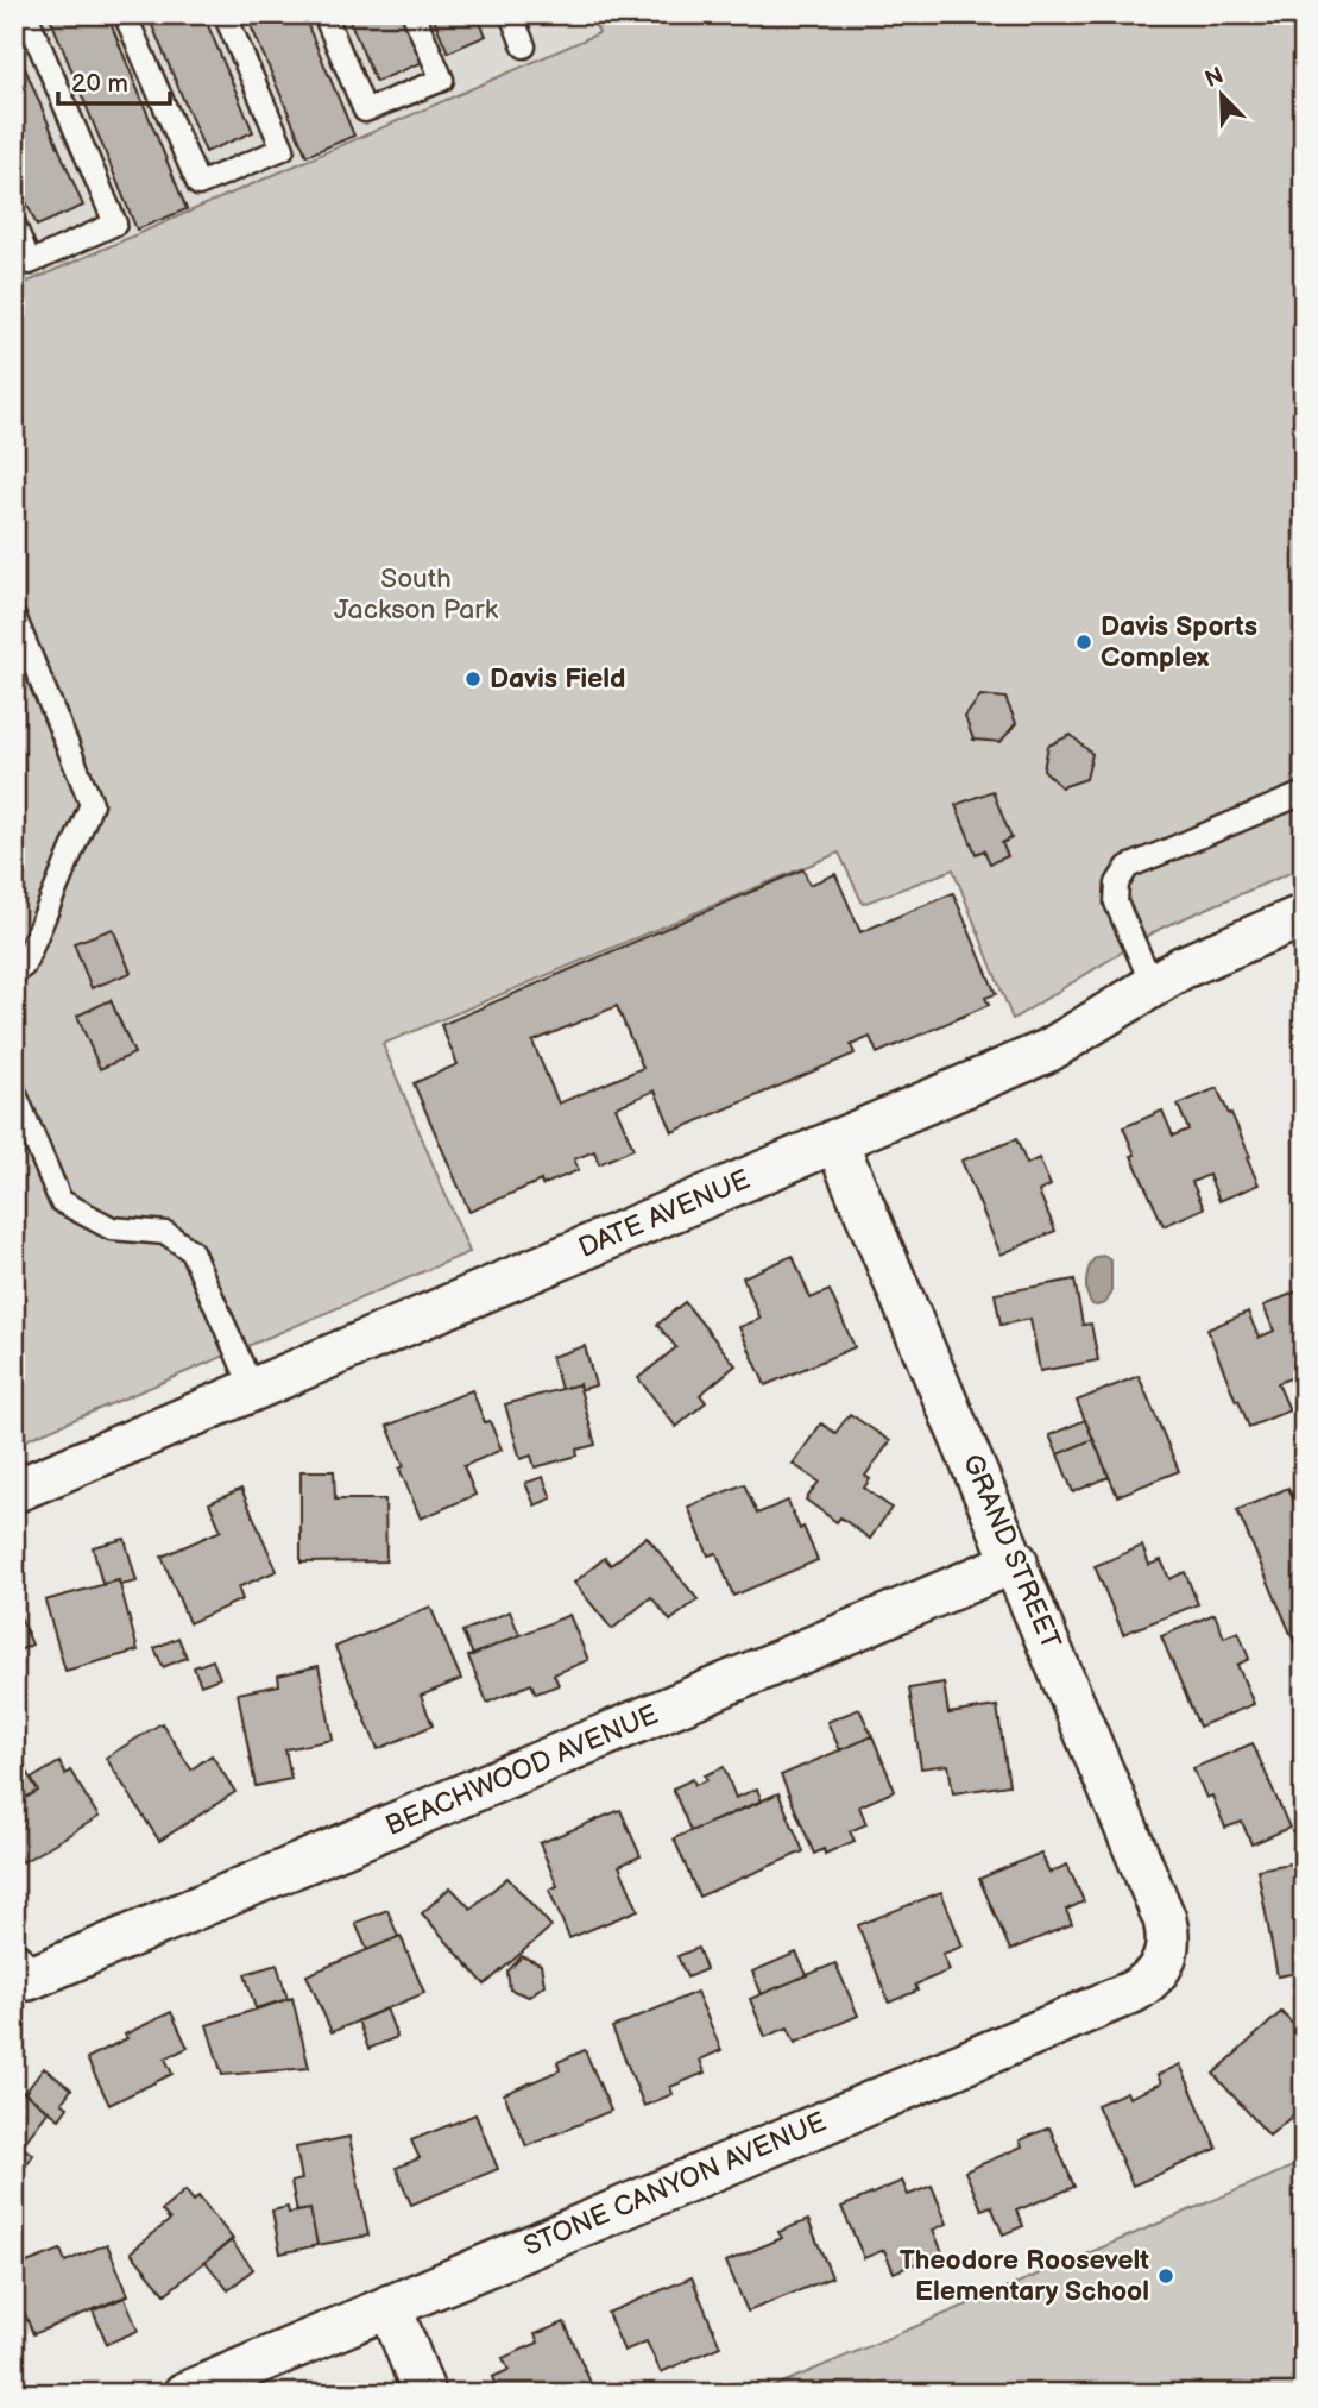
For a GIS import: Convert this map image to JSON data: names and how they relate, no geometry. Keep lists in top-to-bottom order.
{
  "streets": {
    "street": [
      "DATE AVENUE",
      "GRAND STREET",
      "BEACHWOOD AVENUE",
      "STONE CANYON AVENUE"
    ]
  },
  "crossings": [
    ["DATE AVENUE", "GRAND STREET"],
    ["GRAND STREET", "BEACHWOOD AVENUE"],
    ["GRAND STREET", "STONE CANYON AVENUE"]
  ],
  "parks": ["South Jackson Park"],
  "places": ["Davis Sports Complex", "Davis Field", "Theodore Roosevelt Elementary School"],
  "scale_bar": "20 m",
  "north": "top left"
}
